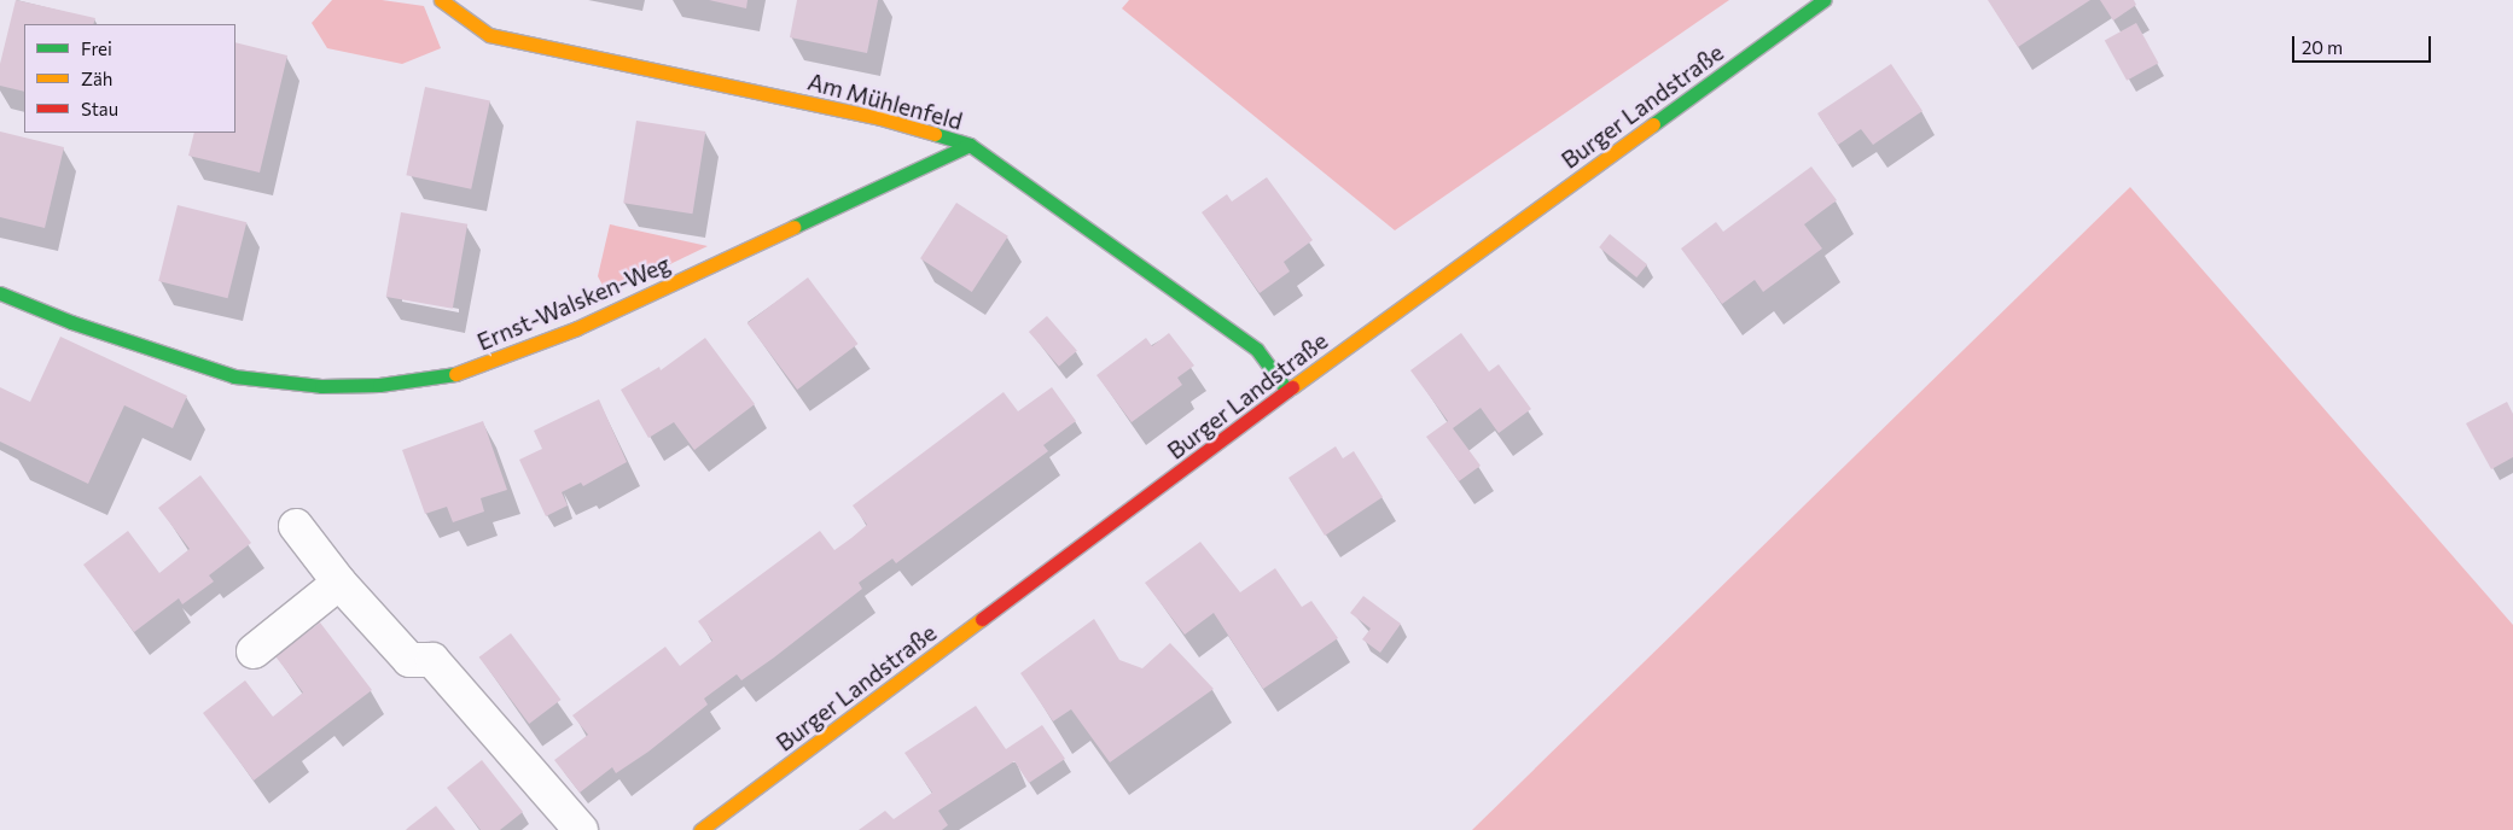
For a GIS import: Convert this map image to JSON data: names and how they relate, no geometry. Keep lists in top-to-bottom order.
{
  "streets": {
    "street": ["Am Mühlenfeld", "Burger Landstraße", "Ernst-Walsken-Weg"]
  },
  "crossings": [
    ["Am Mühlenfeld", "Burger Landstraße"],
    ["Am Mühlenfeld", "Ernst-Walsken-Weg"]
  ],
  "legend": ["Frei", "Zäh", "Stau"],
  "scale_bar": "20 m"
}
